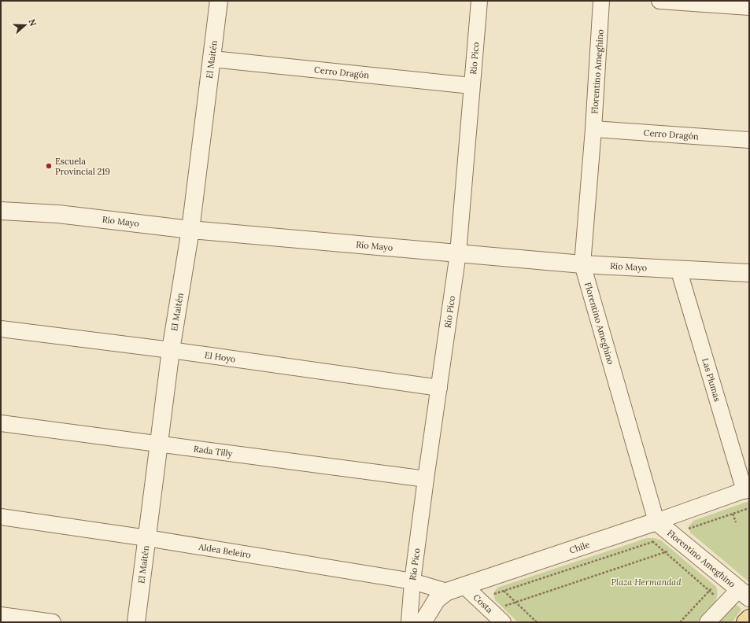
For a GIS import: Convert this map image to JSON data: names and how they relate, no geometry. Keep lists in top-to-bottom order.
{
  "streets": {
    "street": [
      "Río Pico",
      "El Maitén",
      "Florentino Ameghino",
      "Cerro Dragón",
      "Río Mayo",
      "El Hoyo",
      "Las Plumas",
      "Rada Tilly",
      "Chile",
      "Aldea Beleiro",
      "Costa"
    ]
  },
  "crossings": [
    ["Río Pico", "Cerro Dragón"],
    ["Río Pico", "Río Mayo"],
    ["Río Pico", "El Hoyo"],
    ["Río Pico", "Rada Tilly"],
    ["Río Pico", "Aldea Beleiro"],
    ["El Maitén", "Cerro Dragón"],
    ["El Maitén", "Río Mayo"],
    ["El Maitén", "El Hoyo"],
    ["El Maitén", "Rada Tilly"],
    ["El Maitén", "Aldea Beleiro"],
    ["Florentino Ameghino", "Cerro Dragón"],
    ["Florentino Ameghino", "Río Mayo"],
    ["Florentino Ameghino", "Chile"],
    ["Río Mayo", "Las Plumas"],
    ["Las Plumas", "Chile"],
    ["Chile", "Aldea Beleiro"],
    ["Chile", "Costa"]
  ],
  "parks": ["Plaza Hermandad"],
  "places": ["Escuela Provincial 219"],
  "north": "right"
}
